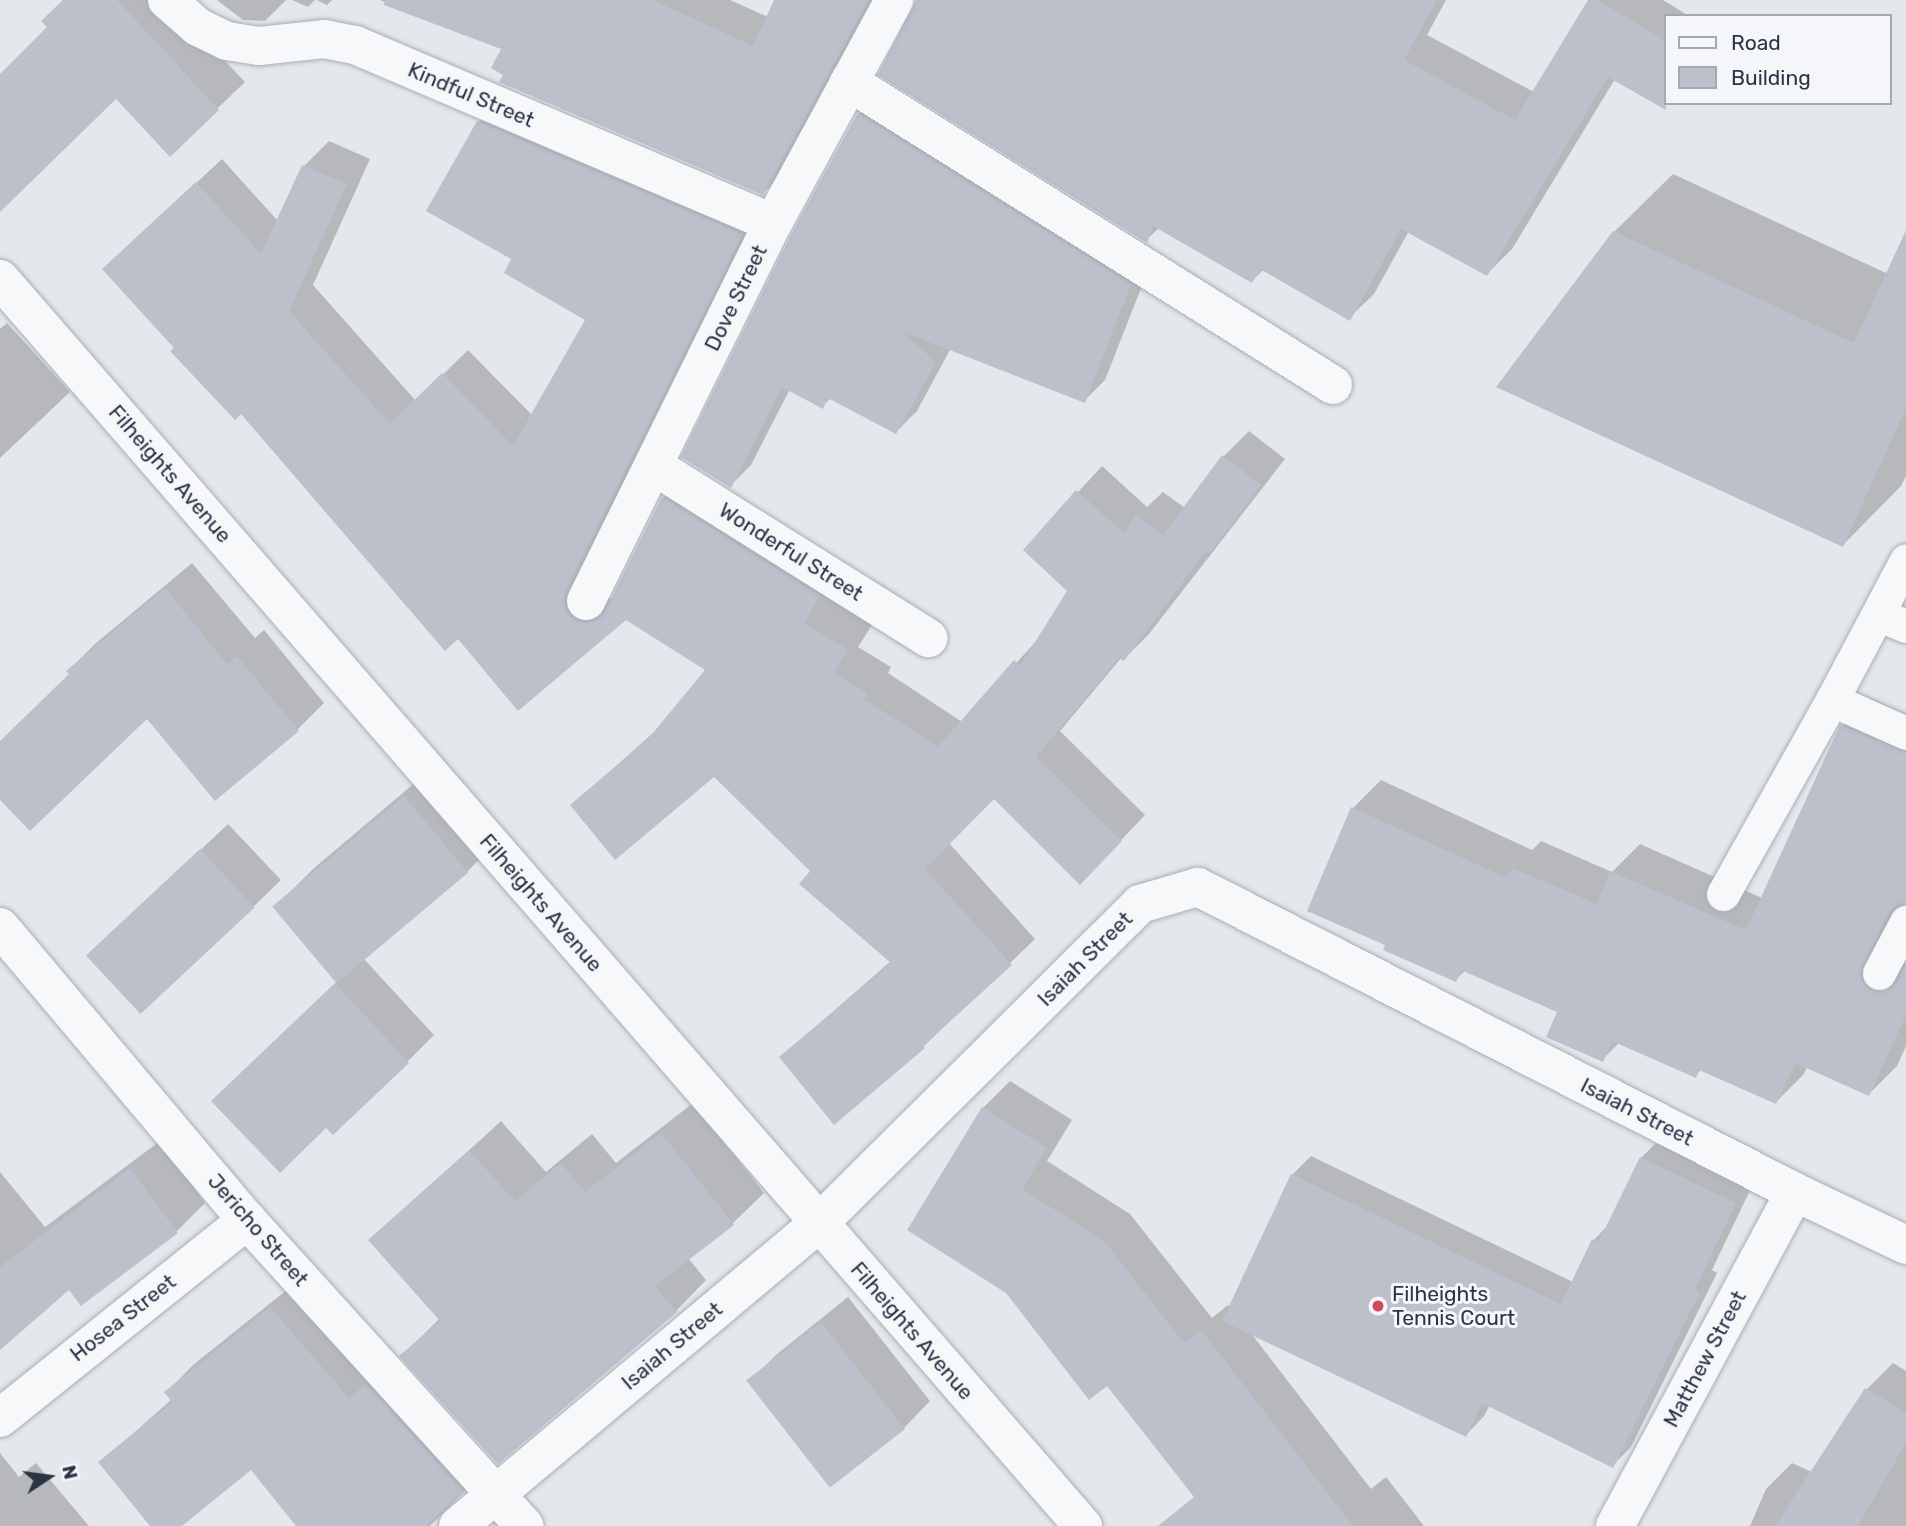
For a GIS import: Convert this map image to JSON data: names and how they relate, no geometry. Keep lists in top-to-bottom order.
{
  "streets": {
    "street": [
      "Kindful Street",
      "Dove Street",
      "Filheights Avenue",
      "Wonderful Street",
      "Isaiah Street",
      "Jericho Street",
      "Hosea Street",
      "Matthew Street"
    ]
  },
  "crossings": [
    ["Kindful Street", "Dove Street"],
    ["Dove Street", "Wonderful Street"],
    ["Filheights Avenue", "Isaiah Street"],
    ["Isaiah Street", "Jericho Street"],
    ["Isaiah Street", "Matthew Street"],
    ["Jericho Street", "Hosea Street"]
  ],
  "places": ["Filheights Tennis Court"],
  "legend": ["Road", "Building"],
  "north": "right"
}
